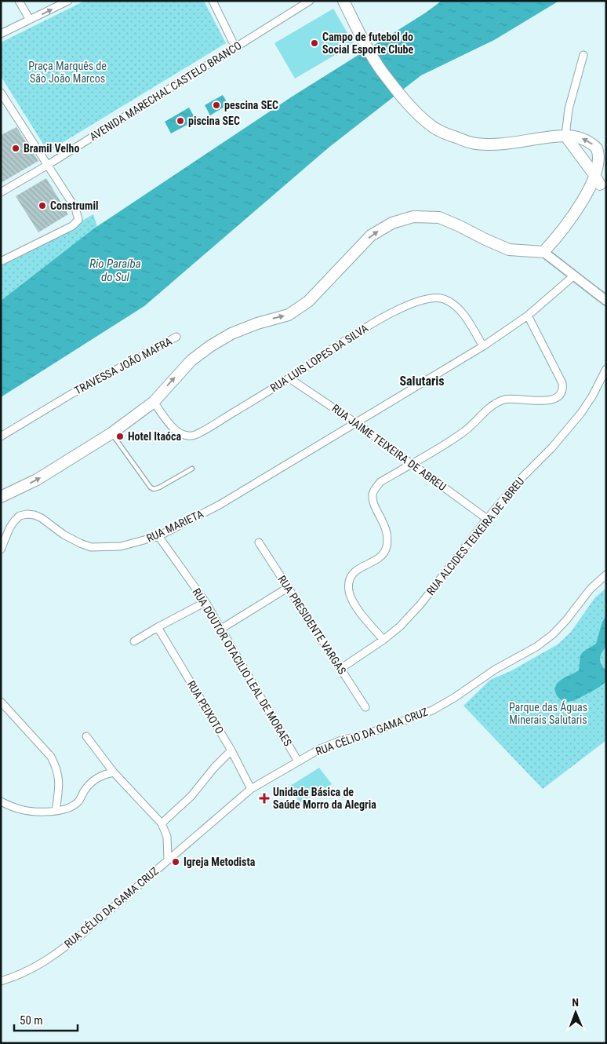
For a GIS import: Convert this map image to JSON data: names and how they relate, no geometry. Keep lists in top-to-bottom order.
{
  "streets": {
    "street": [
      "AVENIDA MARECHAL CASTELO BRANCO",
      "RUA LUIS LOPES DA SILVA",
      "TRAVESSA JOÃO MAFRA",
      "RUA JAIME TEIXEIRA DE ABREU",
      "RUA MARIETA",
      "RUA ALCIDES TEIXEIRA DE ABREU",
      "RUA PRESIDENTE VARGAS",
      "RUA DOUTOR OTACILIO LEAL DE MORAES",
      "RUA PEIXOTO",
      "RUA CÉLIO DA GAMA CRUZ"
    ]
  },
  "crossings": [
    ["RUA LUIS LOPES DA SILVA", "RUA JAIME TEIXEIRA DE ABREU"],
    ["RUA LUIS LOPES DA SILVA", "RUA MARIETA"],
    ["RUA JAIME TEIXEIRA DE ABREU", "RUA MARIETA"],
    ["RUA JAIME TEIXEIRA DE ABREU", "RUA ALCIDES TEIXEIRA DE ABREU"],
    ["RUA MARIETA", "RUA DOUTOR OTACILIO LEAL DE MORAES"],
    ["RUA ALCIDES TEIXEIRA DE ABREU", "RUA PRESIDENTE VARGAS"],
    ["RUA DOUTOR OTACILIO LEAL DE MORAES", "RUA CÉLIO DA GAMA CRUZ"],
    ["RUA PEIXOTO", "RUA CÉLIO DA GAMA CRUZ"]
  ],
  "districts": ["Salutaris"],
  "water": ["Rio Paraíba do Sul"],
  "parks": ["Praça Marquês de São João Marcos", "Parque das Águas Minerais Salutaris"],
  "places": {
    "other": [
      "Campo de futebol do Social Esporte Clube",
      "pescina SEC",
      "piscina SEC",
      "Bramil Velho",
      "Construmil",
      "Hotel Itaóca",
      "Igreja Metodista"
    ],
    "health": ["Unidade Básica de Saúde Morro da Alegria"]
  },
  "scale_bar": "50 m",
  "north": "top"
}
